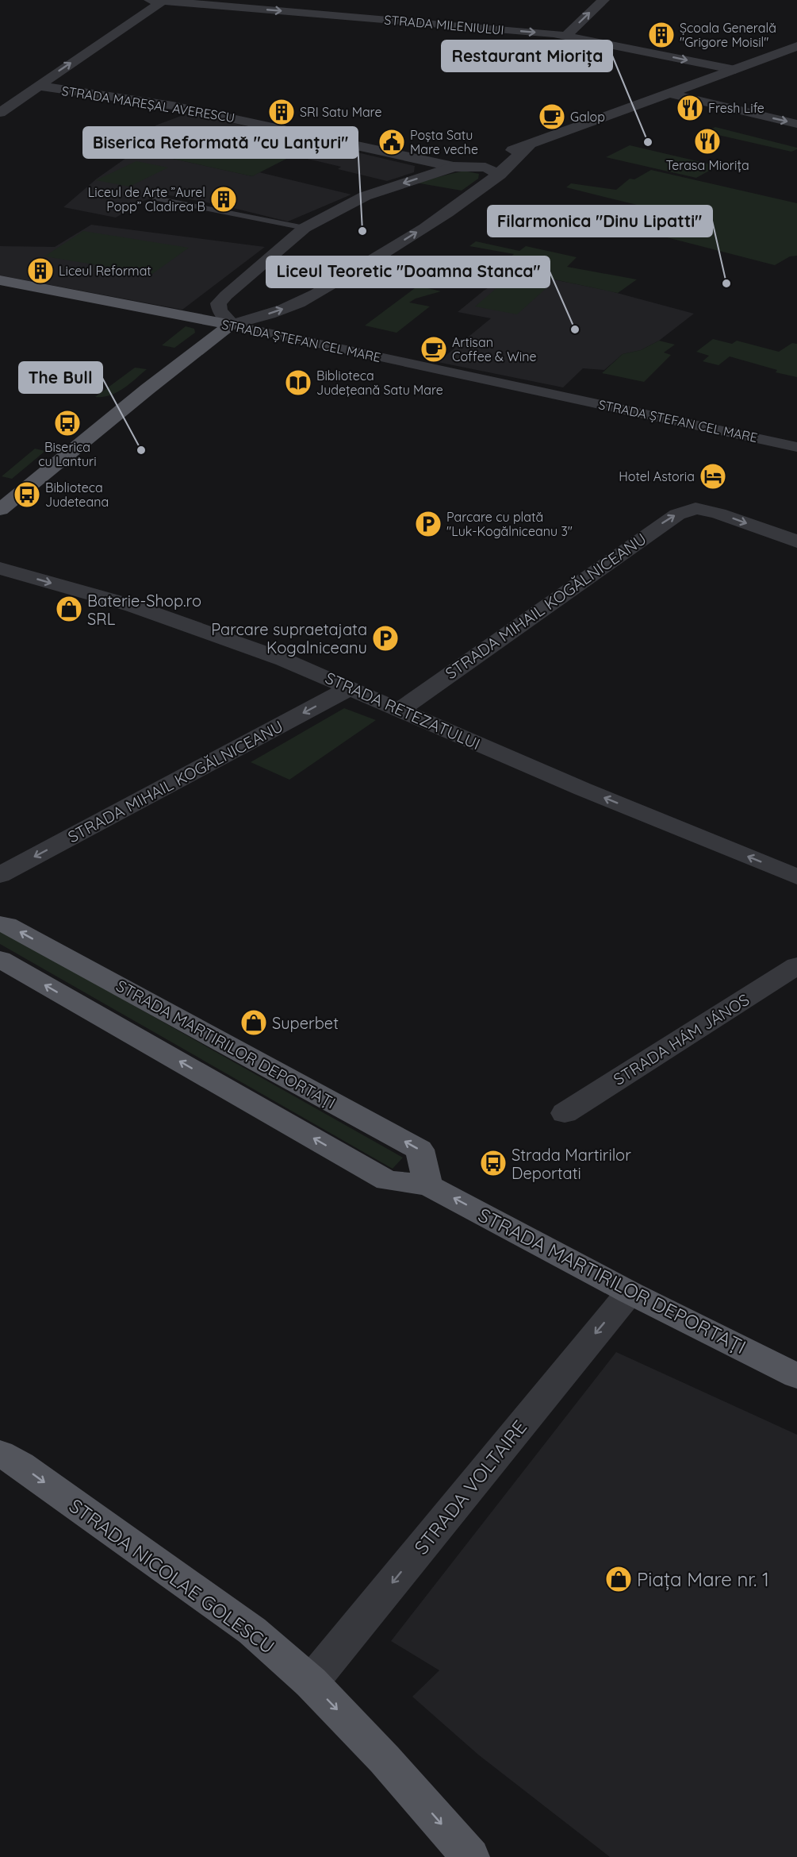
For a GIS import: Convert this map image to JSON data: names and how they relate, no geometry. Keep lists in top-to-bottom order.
{
  "streets": {
    "main road": ["STRADA ȘTEFAN CEL MARE", "STRADA MARTIRILOR DEPORTAȚI", "STRADA NICOLAE GOLESCU"],
    "street": [
      "STRADA MILENIULUI",
      "STRADA MAREȘAL AVERESCU",
      "STRADA MIHAIL KOGĂLNICEANU",
      "STRADA RETEZATULUI",
      "STRADA HÁM JÁNOS",
      "STRADA VOLTAIRE"
    ]
  },
  "crossings": [
    ["STRADA MIHAIL KOGĂLNICEANU", "STRADA RETEZATULUI"],
    ["STRADA MARTIRILOR DEPORTAȚI", "STRADA VOLTAIRE"],
    ["STRADA VOLTAIRE", "STRADA NICOLAE GOLESCU"]
  ],
  "one_way": ["STRADA MARTIRILOR DEPORTAȚI", "STRADA VOLTAIRE", "STRADA NICOLAE GOLESCU"],
  "places": {
    "building": [
      "Școala Generală \"Grigore Moisil\"",
      "SRI Satu Mare",
      "Liceul de Arte ”Aurel Popp” Cladirea B",
      "Liceul Reformat"
    ],
    "restaurant": ["Fresh Life", "Terasa Miorița"],
    "cafe": ["Galop", "Artisan Coffee & Wine"],
    "public building": ["Poșta Satu Mare veche"],
    "other": [
      "Restaurant Miorița",
      "Biserica Reformată \"cu Lanțuri\"",
      "Filarmonica \"Dinu Lipatti\"",
      "Liceul Teoretic \"Doamna Stanca\"",
      "The Bull"
    ],
    "library": ["Biblioteca Judeţeană Satu Mare"],
    "bus stop": ["Biserica cu Lanturi", "Biblioteca Judeteana", "Strada Martirilor Deportati"],
    "hotel": ["Hotel Astoria"],
    "parking": ["Parcare cu plată \"Luk-Kogălniceanu 3\"", "Parcare supraetajata Kogalniceanu"],
    "shop": ["Baterie-Shop.ro SRL", "Superbet", "Piața Mare nr. 1"]
  }
}
